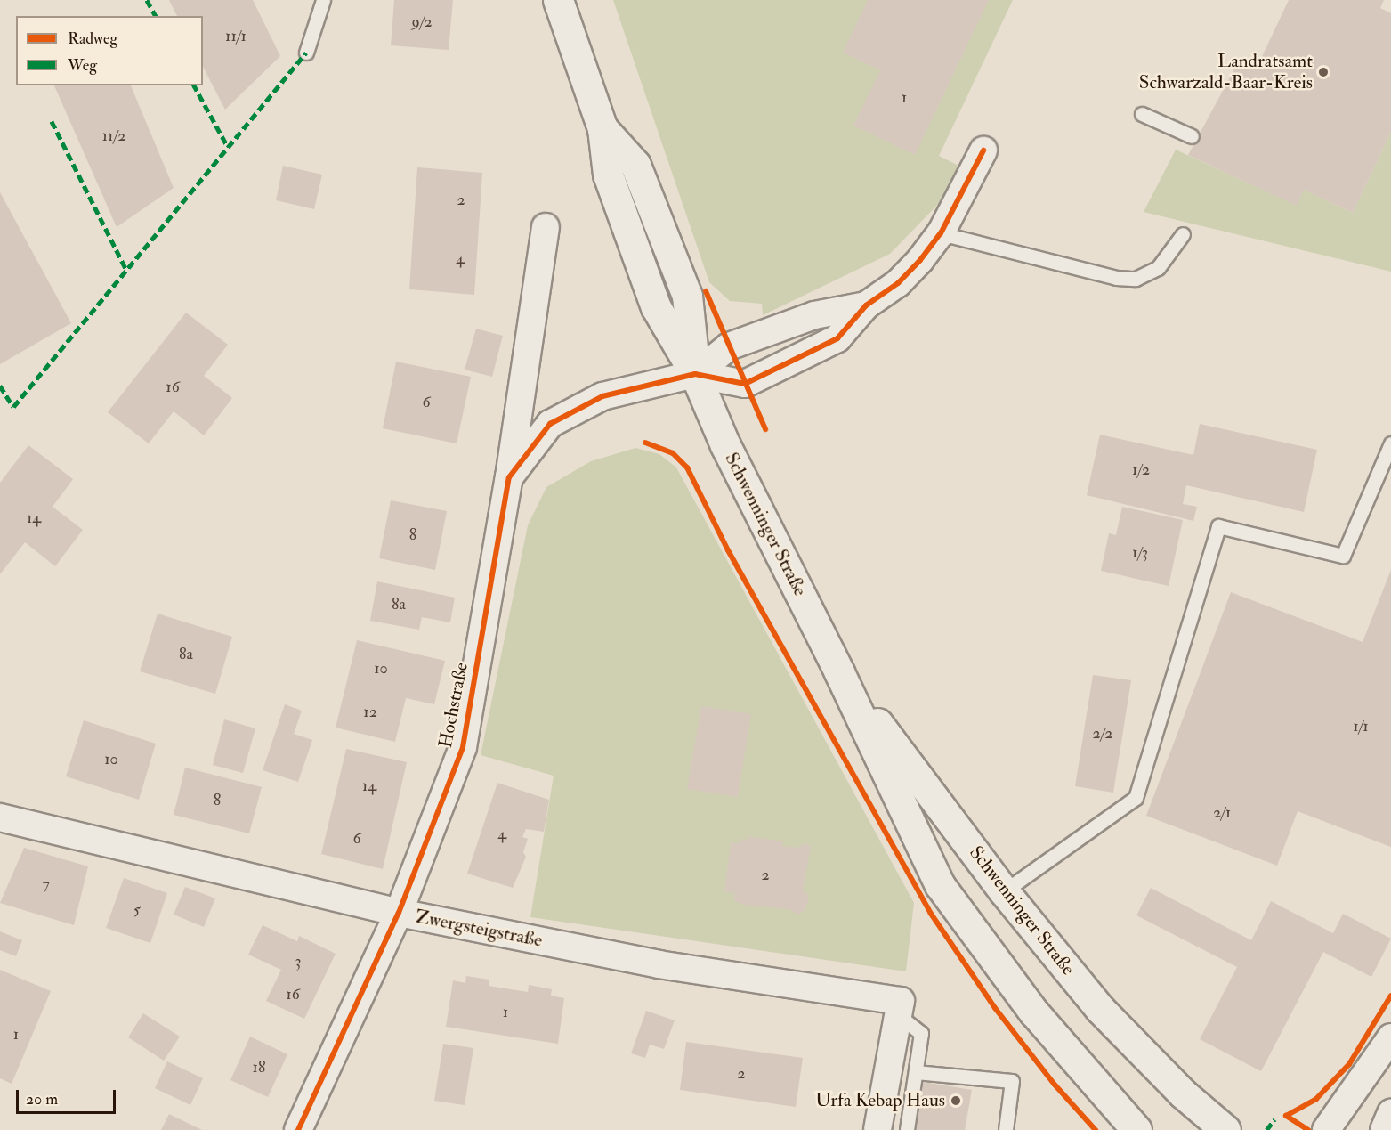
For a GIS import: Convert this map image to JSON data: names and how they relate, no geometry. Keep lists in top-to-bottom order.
{
  "streets": {
    "main road": ["Schwenninger Straße"],
    "street": ["Hochstraße", "Zwergsteigstraße"]
  },
  "crossings": [
    ["Schwenninger Straße", "Hochstraße"],
    ["Hochstraße", "Zwergsteigstraße"]
  ],
  "places": ["Landratsamt Schwarzald-Baar-Kreis", "Urfa Kebap Haus"],
  "house_numbers": [
    "9/2",
    "11/1",
    "1",
    "11/2",
    "2",
    "4",
    "16",
    "6",
    "1/2",
    "14",
    "8",
    "1/3",
    "8a",
    "8a",
    "10",
    "12",
    "1/1",
    "2/2",
    "10",
    "14",
    "8",
    "2/1",
    "4",
    "6",
    "2",
    "7",
    "5",
    "3",
    "16",
    "1",
    "1",
    "18",
    "2"
  ],
  "legend": ["Radweg", "Weg"],
  "scale_bar": "20 m"
}
